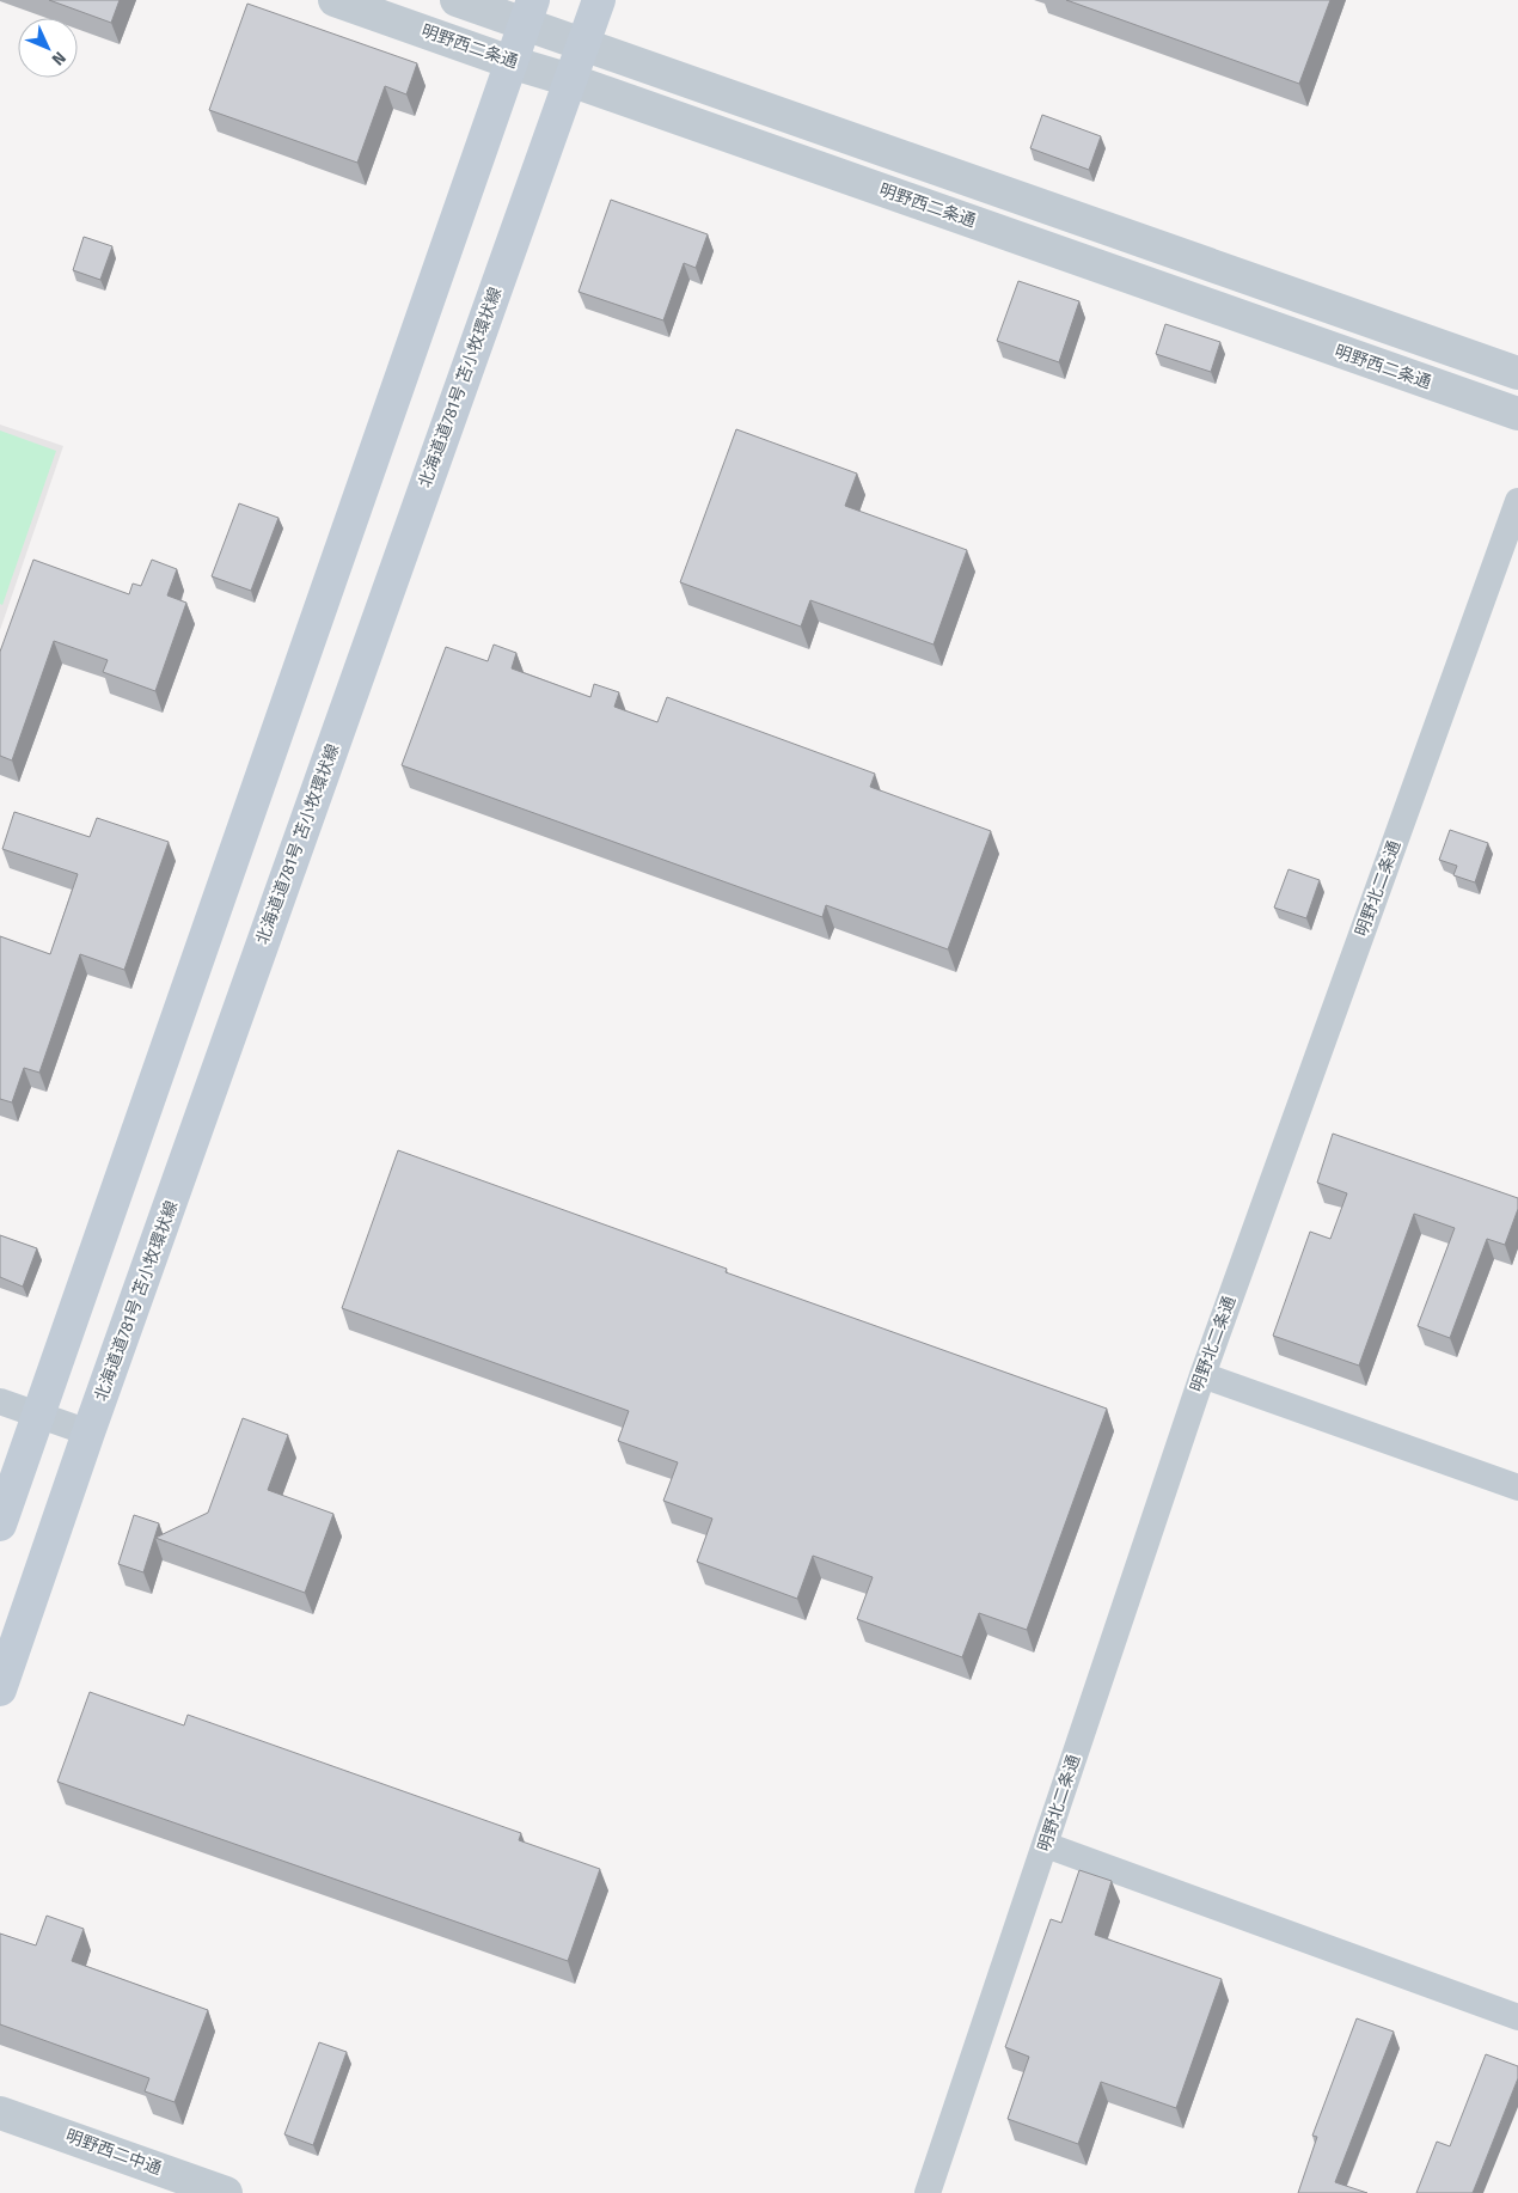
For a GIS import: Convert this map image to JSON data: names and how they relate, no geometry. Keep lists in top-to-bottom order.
{
  "streets": {
    "main road": ["北海道道781号 苫小牧環状線"],
    "street": ["明野西二条通", "明野北二条通", "明野西二中通"]
  },
  "crossings": [
    ["明野西二条通", "北海道道781号 苫小牧環状線"]
  ],
  "north": "bottom right"
}
